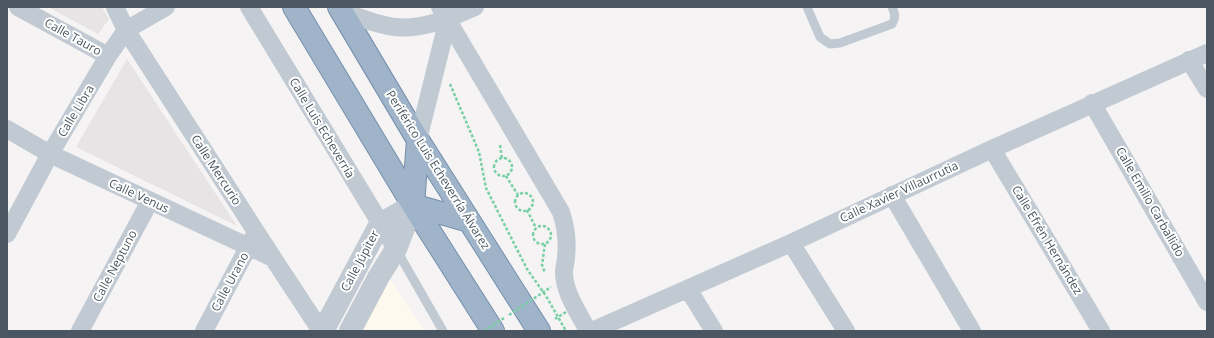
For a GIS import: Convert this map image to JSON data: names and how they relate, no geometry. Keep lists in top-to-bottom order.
{
  "streets": {
    "highway": ["Periférico Luis Echeverría Álvarez"],
    "street": [
      "Calle Tauro",
      "Calle Libra",
      "Calle Luis Echeverría",
      "Calle Mercurio",
      "Calle Xavier Villaurrutia",
      "Calle Venus",
      "Calle Emilio Carballido",
      "Calle Efrén Hernández",
      "Calle Júpiter",
      "Calle Neptuno",
      "Calle Urano"
    ]
  },
  "crossings": [
    ["Calle Tauro", "Calle Libra"],
    ["Calle Libra", "Calle Mercurio"],
    ["Calle Libra", "Calle Venus"],
    ["Calle Luis Echeverría", "Calle Júpiter"],
    ["Calle Mercurio", "Calle Venus"],
    ["Calle Mercurio", "Calle Urano"],
    ["Calle Xavier Villaurrutia", "Calle Emilio Carballido"],
    ["Calle Xavier Villaurrutia", "Calle Efrén Hernández"],
    ["Calle Venus", "Calle Júpiter"],
    ["Calle Venus", "Calle Neptuno"],
    ["Calle Venus", "Calle Urano"]
  ]
}
